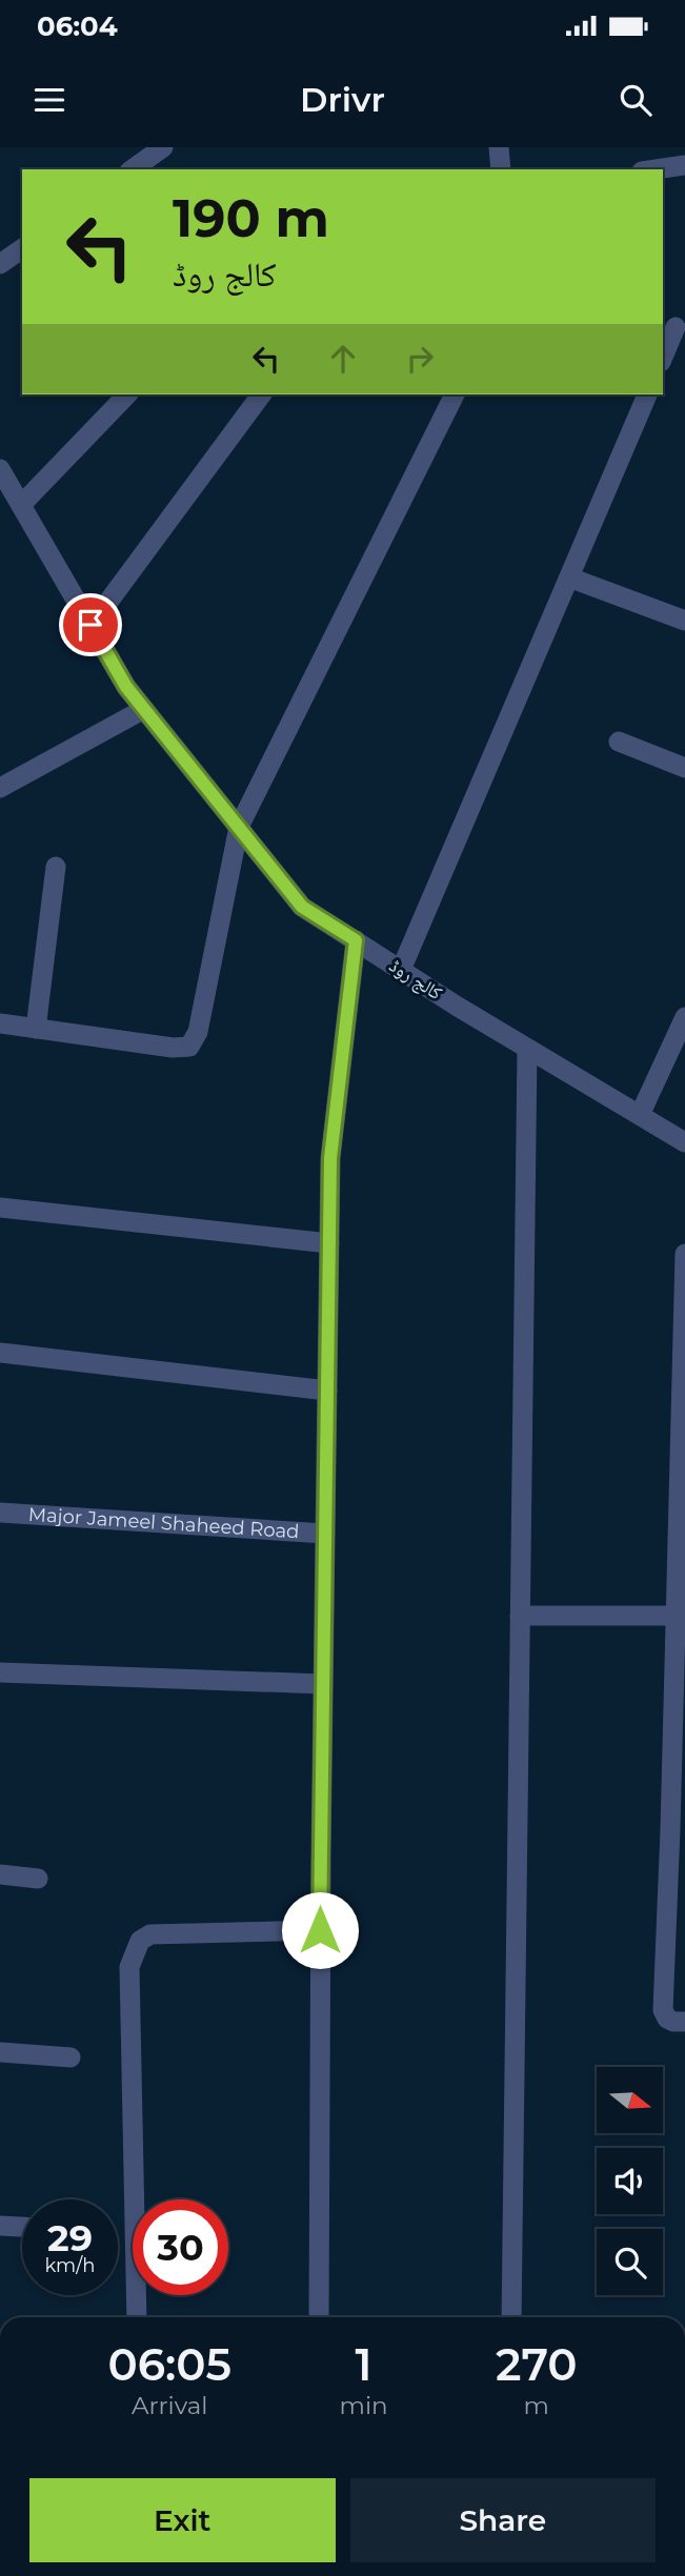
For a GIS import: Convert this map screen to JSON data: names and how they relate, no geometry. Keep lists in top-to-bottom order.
{
  "streets": {
    "street": ["کالج روڈ", "Major Jameel Shaheed Road"]
  },
  "north": "right",
  "page": {
    "status": "06:04",
    "header": "Drivr",
    "turn": ["190 m", "کالج روڈ"],
    "speed": "29 km/h",
    "limit": "30",
    "eta": [
      "06:05",
      "Arrival",
      "1",
      "min",
      "270",
      "m"
    ],
    "buttons": ["Exit", "Share"]
  }
}
